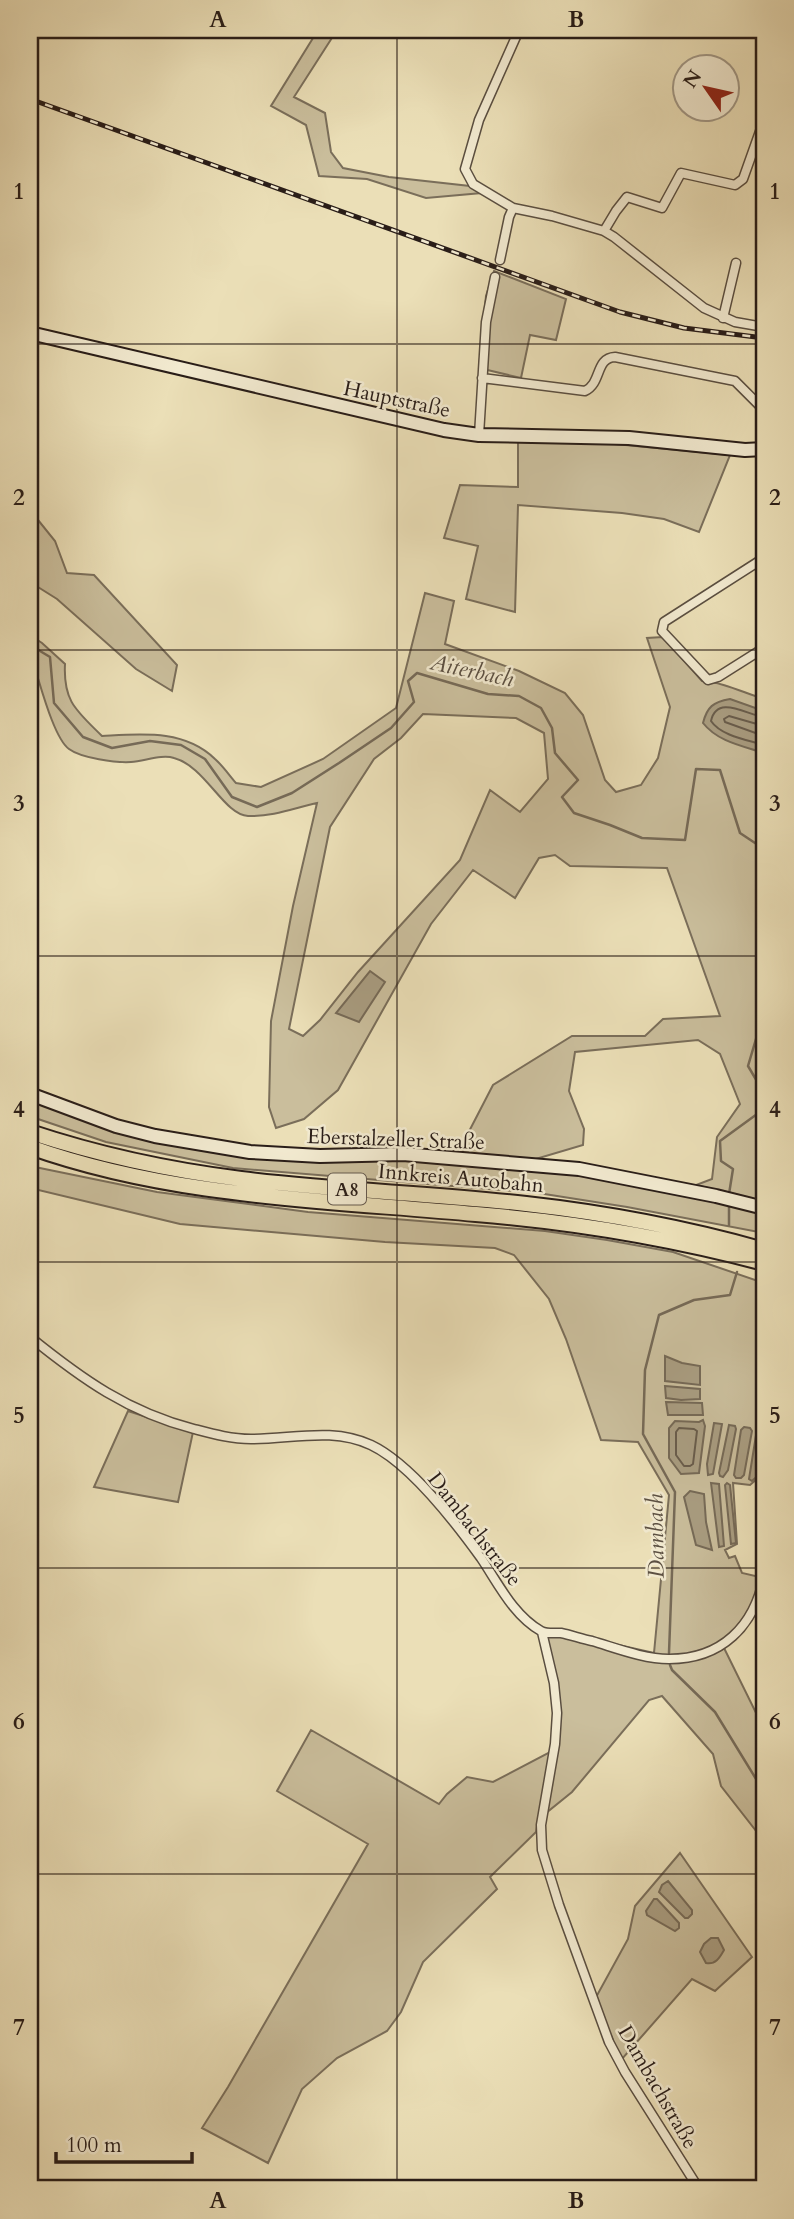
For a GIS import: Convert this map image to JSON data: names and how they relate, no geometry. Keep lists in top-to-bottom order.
{
  "streets": {
    "highway": ["Innkreis Autobahn", "A8"],
    "street": ["Hauptstraße", "Eberstalzeller Straße", "Dambachstraße"]
  },
  "water": ["Aiterbach", "Dambach"],
  "scale_bar": "100 m",
  "north": "top left",
  "grid": {
    "columns": ["A", "B"],
    "rows": [
      "1",
      "2",
      "3",
      "4",
      "5",
      "6",
      "7"
    ]
  }
}
